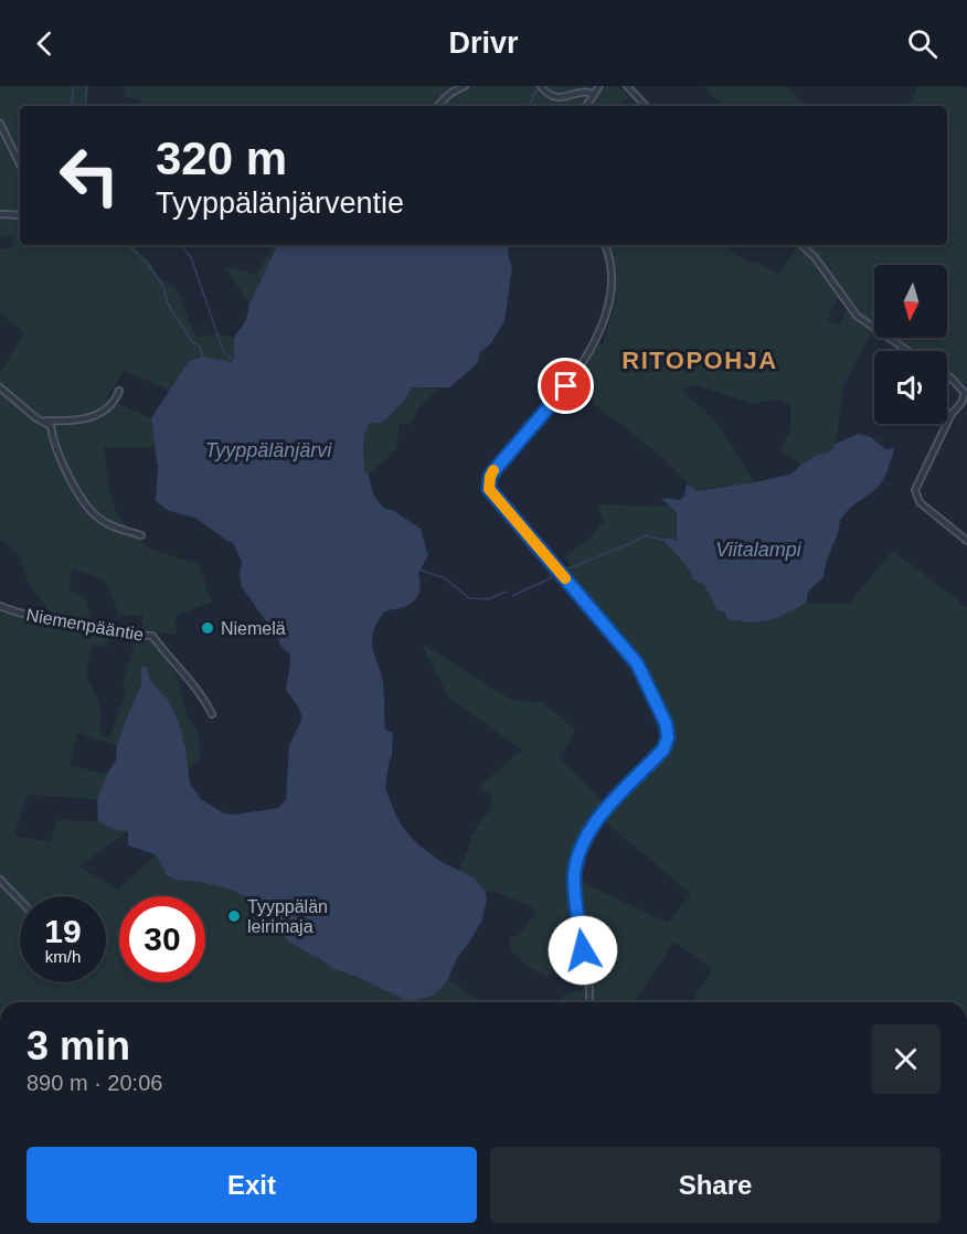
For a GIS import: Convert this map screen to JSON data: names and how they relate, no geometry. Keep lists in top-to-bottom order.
{
  "streets": {
    "street": ["Niemenpääntie"]
  },
  "districts": ["RITOPOHJA"],
  "water": ["Tyyppälänjärvi", "Viitalampi"],
  "places": ["Niemelä", "Tyyppälän leirimaja"],
  "north": "bottom",
  "page": {
    "header": "Drivr",
    "turn": ["320 m", "Tyyppälänjärventie"],
    "speed": "19 km/h",
    "limit": "30",
    "heading": ["3 min", "890 m · 20:06"],
    "buttons": ["Exit", "Share"]
  }
}
